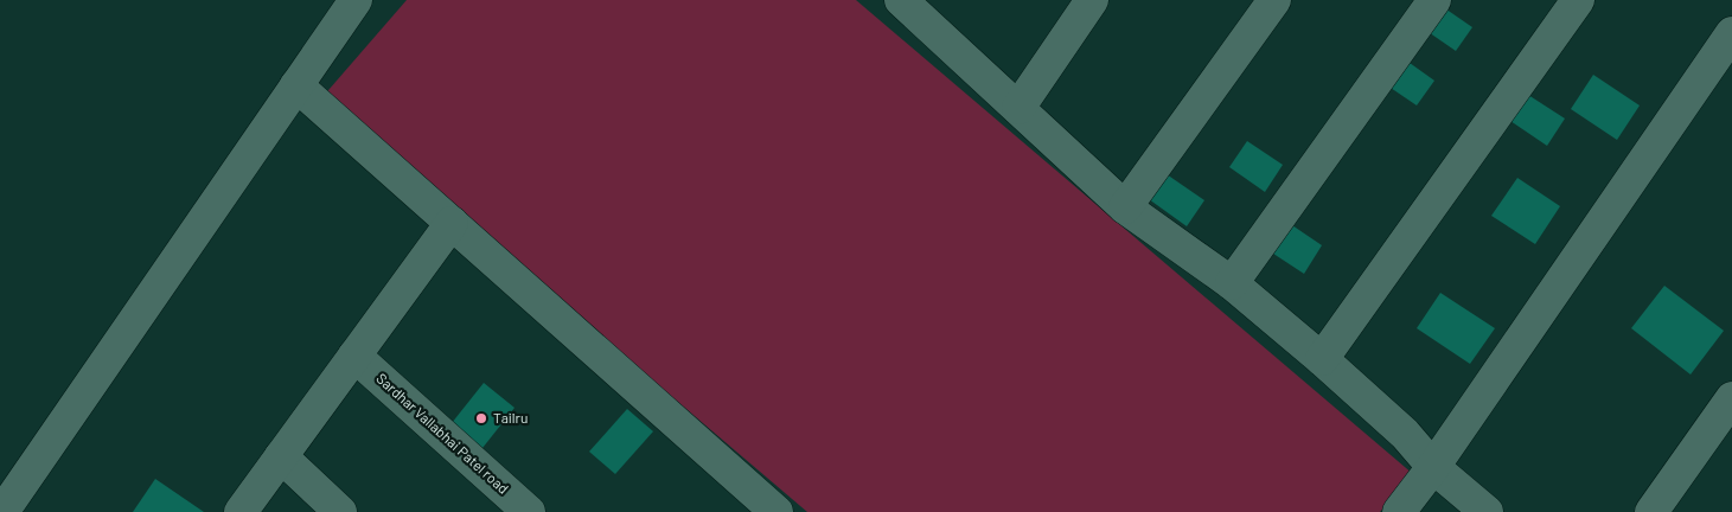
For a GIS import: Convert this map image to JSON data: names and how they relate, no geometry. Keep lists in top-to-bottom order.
{
  "streets": {
    "street": ["Sardhar Vallabhai Patel road"]
  },
  "places": ["Tailru"]
}
